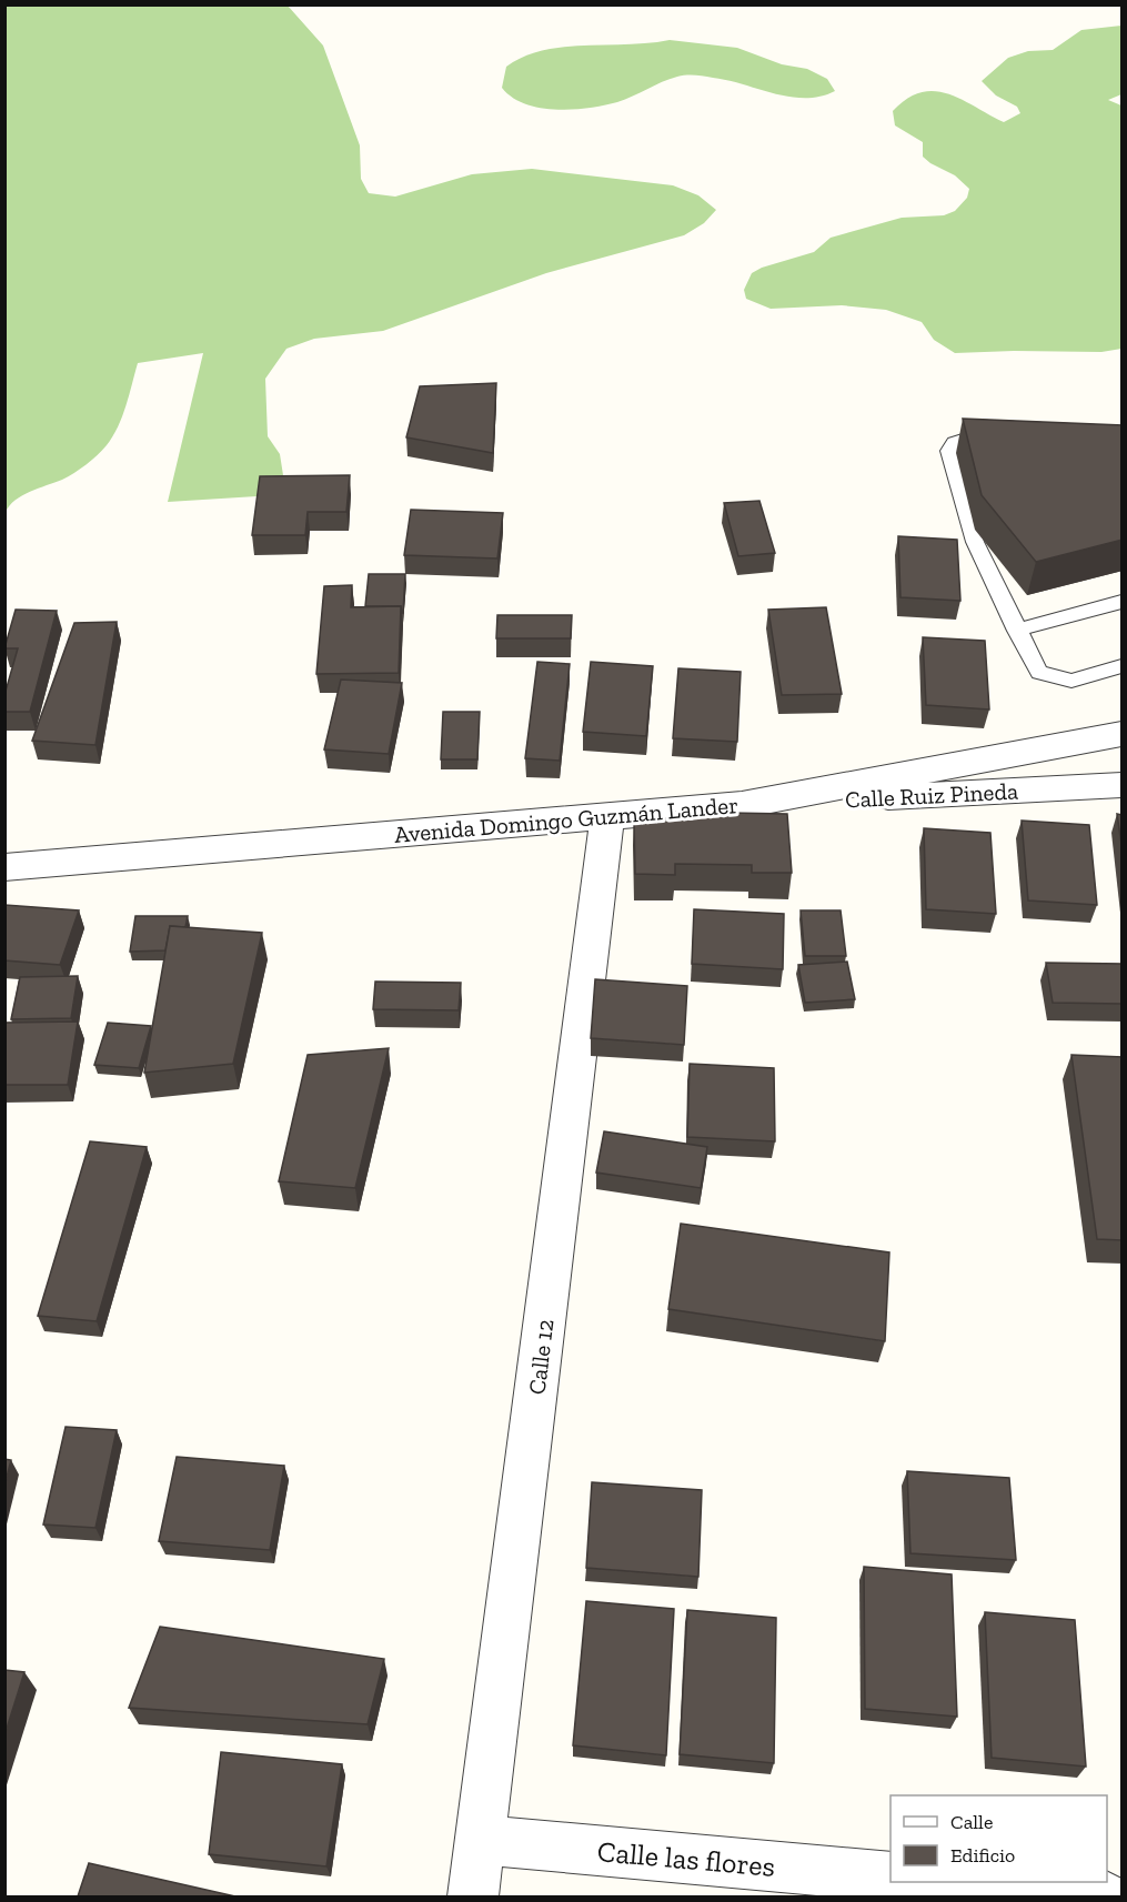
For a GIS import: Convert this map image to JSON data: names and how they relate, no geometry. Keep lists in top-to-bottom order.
{
  "streets": {
    "street": [
      "Calle Ruiz Pineda",
      "Avenida Domingo Guzmán Lander",
      "Calle 12",
      "Calle las flores"
    ]
  },
  "crossings": [
    ["Calle Ruiz Pineda", "Avenida Domingo Guzmán Lander"],
    ["Avenida Domingo Guzmán Lander", "Calle 12"],
    ["Calle 12", "Calle las flores"]
  ],
  "legend": ["Calle", "Edificio"]
}
